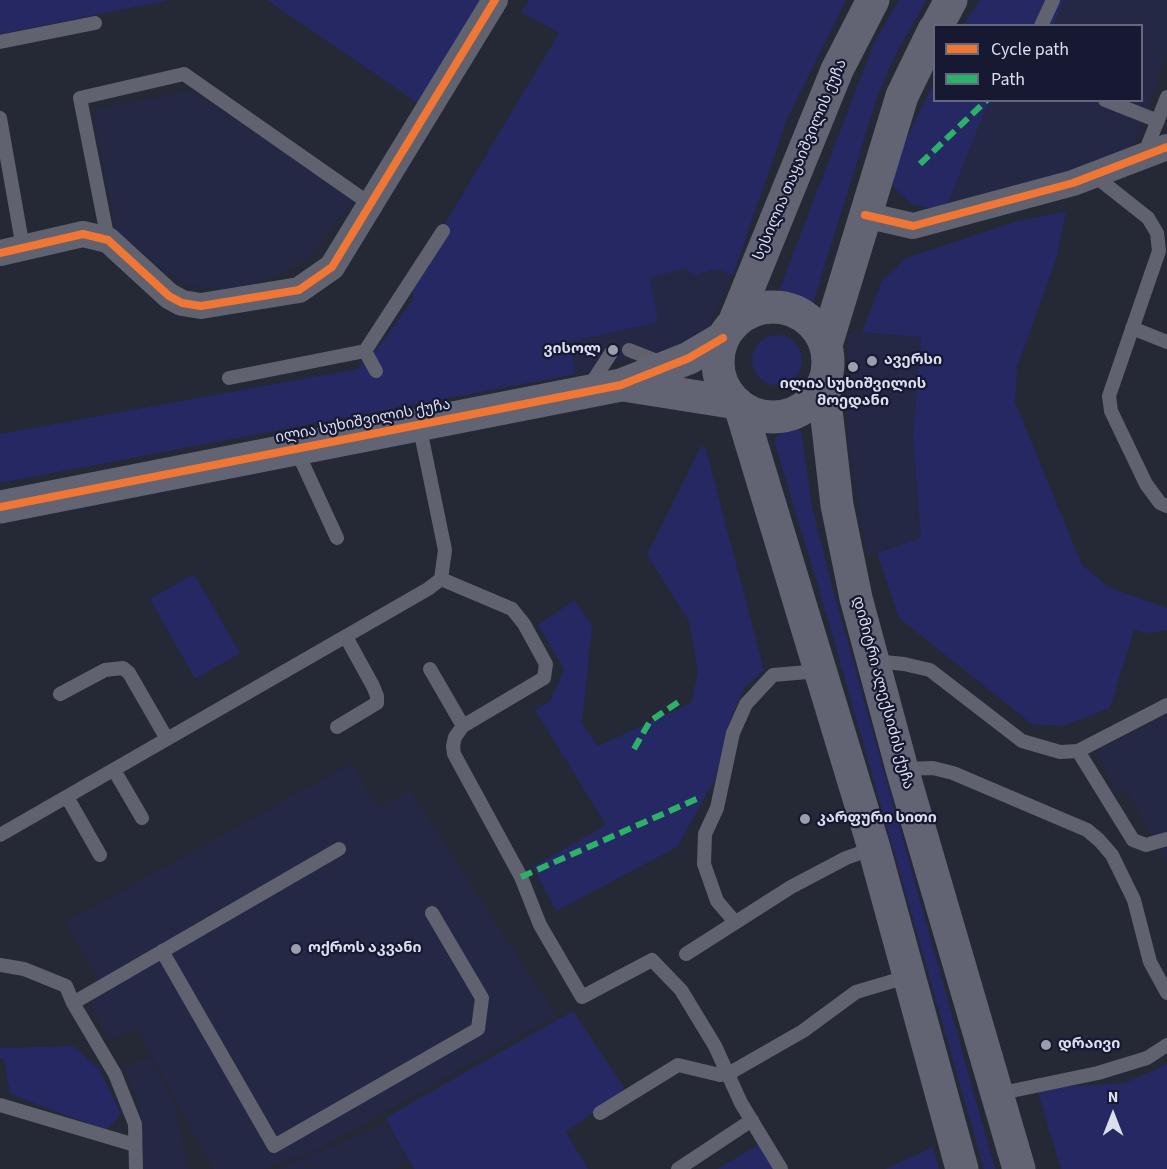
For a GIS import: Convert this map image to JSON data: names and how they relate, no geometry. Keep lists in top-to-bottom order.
{
  "streets": {
    "main road": ["სესილია თაყაიშვილის ქუჩა", "ილია სუხიშვილის ქუჩა", "დიმიტრი ალექსიძის ქუჩა"]
  },
  "crossings": [
    ["სესილია თაყაიშვილის ქუჩა", "ილია სუხიშვილის ქუჩა"],
    ["სესილია თაყაიშვილის ქუჩა", "დიმიტრი ალექსიძის ქუჩა"],
    ["ილია სუხიშვილის ქუჩა", "დიმიტრი ალექსიძის ქუჩა"]
  ],
  "places": [
    "ვისოლ",
    "ავერსი",
    "ილია სუხიშვილის მოედანი",
    "კარფური სითი",
    "ოქროს აკვანი",
    "დრაივი"
  ],
  "legend": ["Cycle path", "Path"],
  "north": "top"
}
